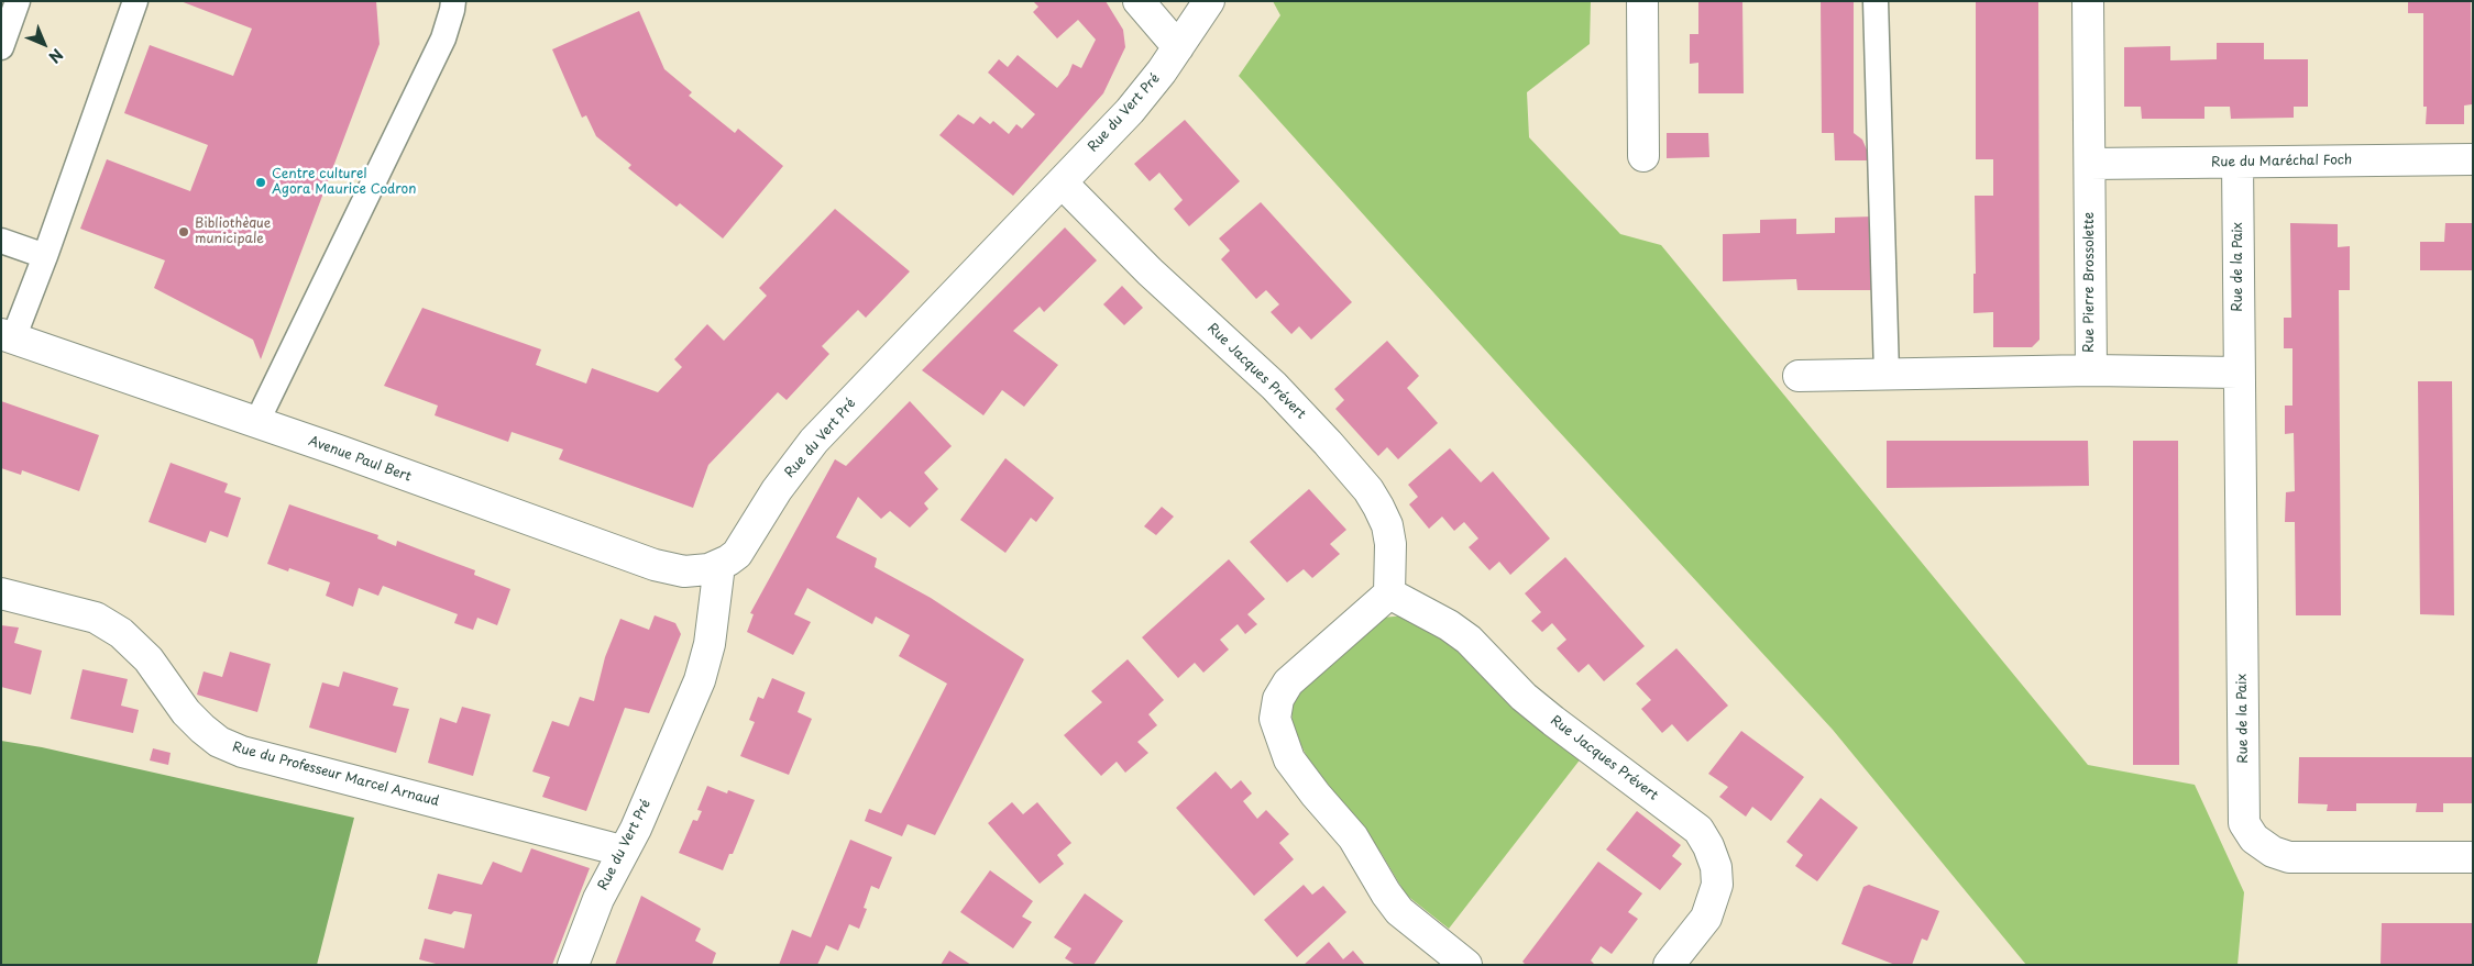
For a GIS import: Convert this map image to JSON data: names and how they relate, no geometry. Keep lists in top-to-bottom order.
{
  "streets": {
    "street": [
      "Rue du Vert Pré",
      "Rue du Maréchal Foch",
      "Rue de la Paix",
      "Rue Pierre Brossolette",
      "Rue Jacques Prévert",
      "Avenue Paul Bert",
      "Rue du Professeur Marcel Arnaud"
    ]
  },
  "crossings": [
    ["Rue du Vert Pré", "Rue Jacques Prévert"],
    ["Rue du Vert Pré", "Avenue Paul Bert"],
    ["Rue du Vert Pré", "Rue du Professeur Marcel Arnaud"],
    ["Rue du Maréchal Foch", "Rue de la Paix"],
    ["Rue du Maréchal Foch", "Rue Pierre Brossolette"]
  ],
  "places": ["Centre culturel Agora Maurice Codron", "Bibliothèque municipale"],
  "north": "bottom right"
}
